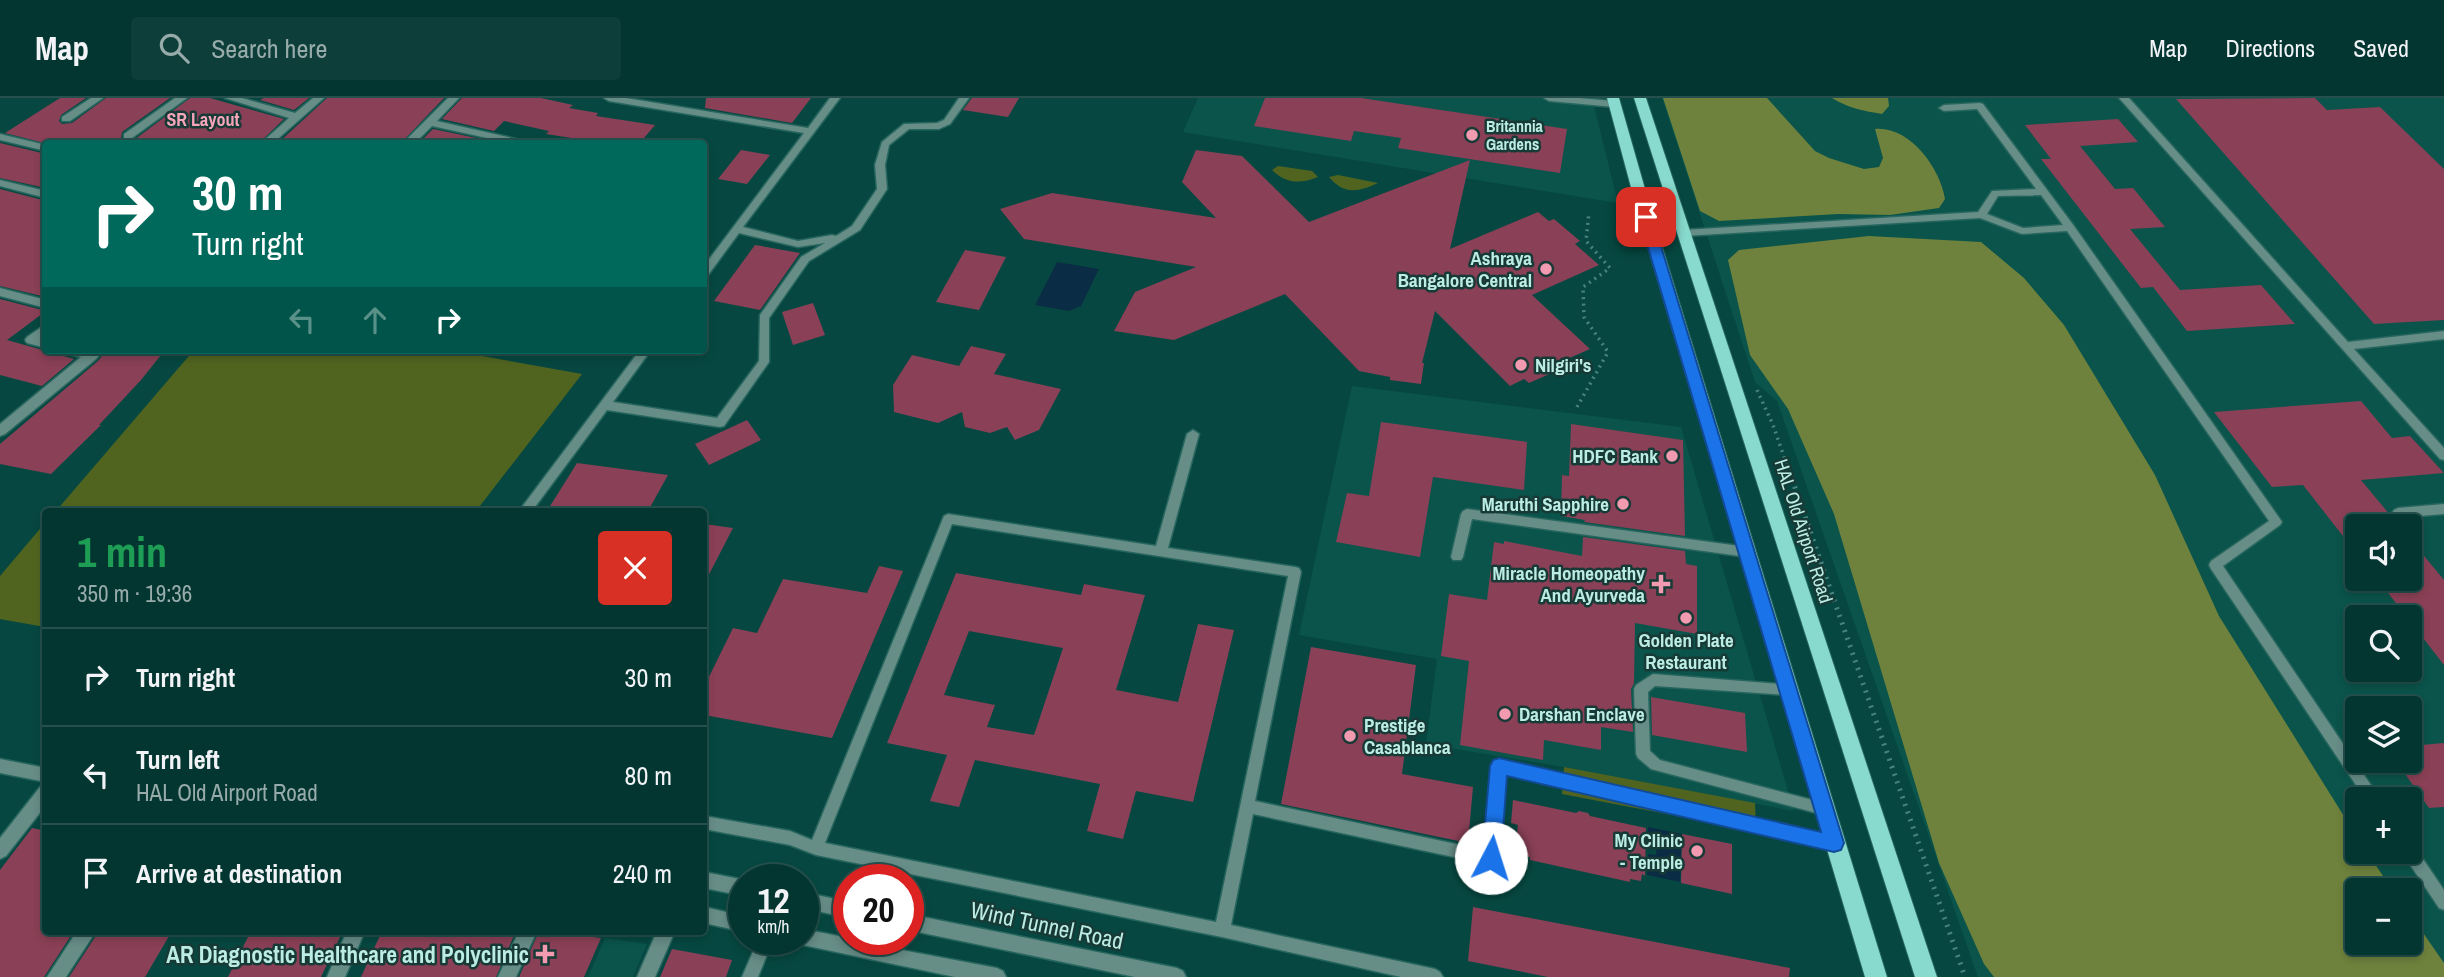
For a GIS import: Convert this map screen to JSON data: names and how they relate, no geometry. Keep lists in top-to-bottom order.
{
  "streets": {
    "main road": ["HAL Old Airport Road"],
    "street": ["Wind Tunnel Road"]
  },
  "districts": ["SR Layout"],
  "places": {
    "other": [
      "Britannia Gardens",
      "Ashraya Bangalore Central",
      "Nilgiri's",
      "HDFC Bank",
      "Maruthi Sapphire",
      "Golden Plate Restaurant",
      "Darshan Enclave",
      "Prestige Casablanca",
      "My Clinic - Temple"
    ],
    "health": ["Miracle Homeopathy And Ayurveda", "AR Diagnostic Healthcare and Polyclinic"]
  },
  "page": {
    "header": "Map",
    "search": "Search here",
    "nav": ["Map", "Directions", "Saved"],
    "turn": ["30 m", "Turn right"],
    "heading": ["1 min", "350 m · 19:36"],
    "map_buttons": ["+", "−"],
    "list": [
      {
        "name": "Turn right",
        "value": "30 m"
      },
      {
        "name": "Turn left",
        "note": "HAL Old Airport Road",
        "value": "80 m"
      },
      {
        "name": "Arrive at destination",
        "value": "240 m"
      }
    ],
    "speed": "12 km/h",
    "limit": "20"
  }
}
